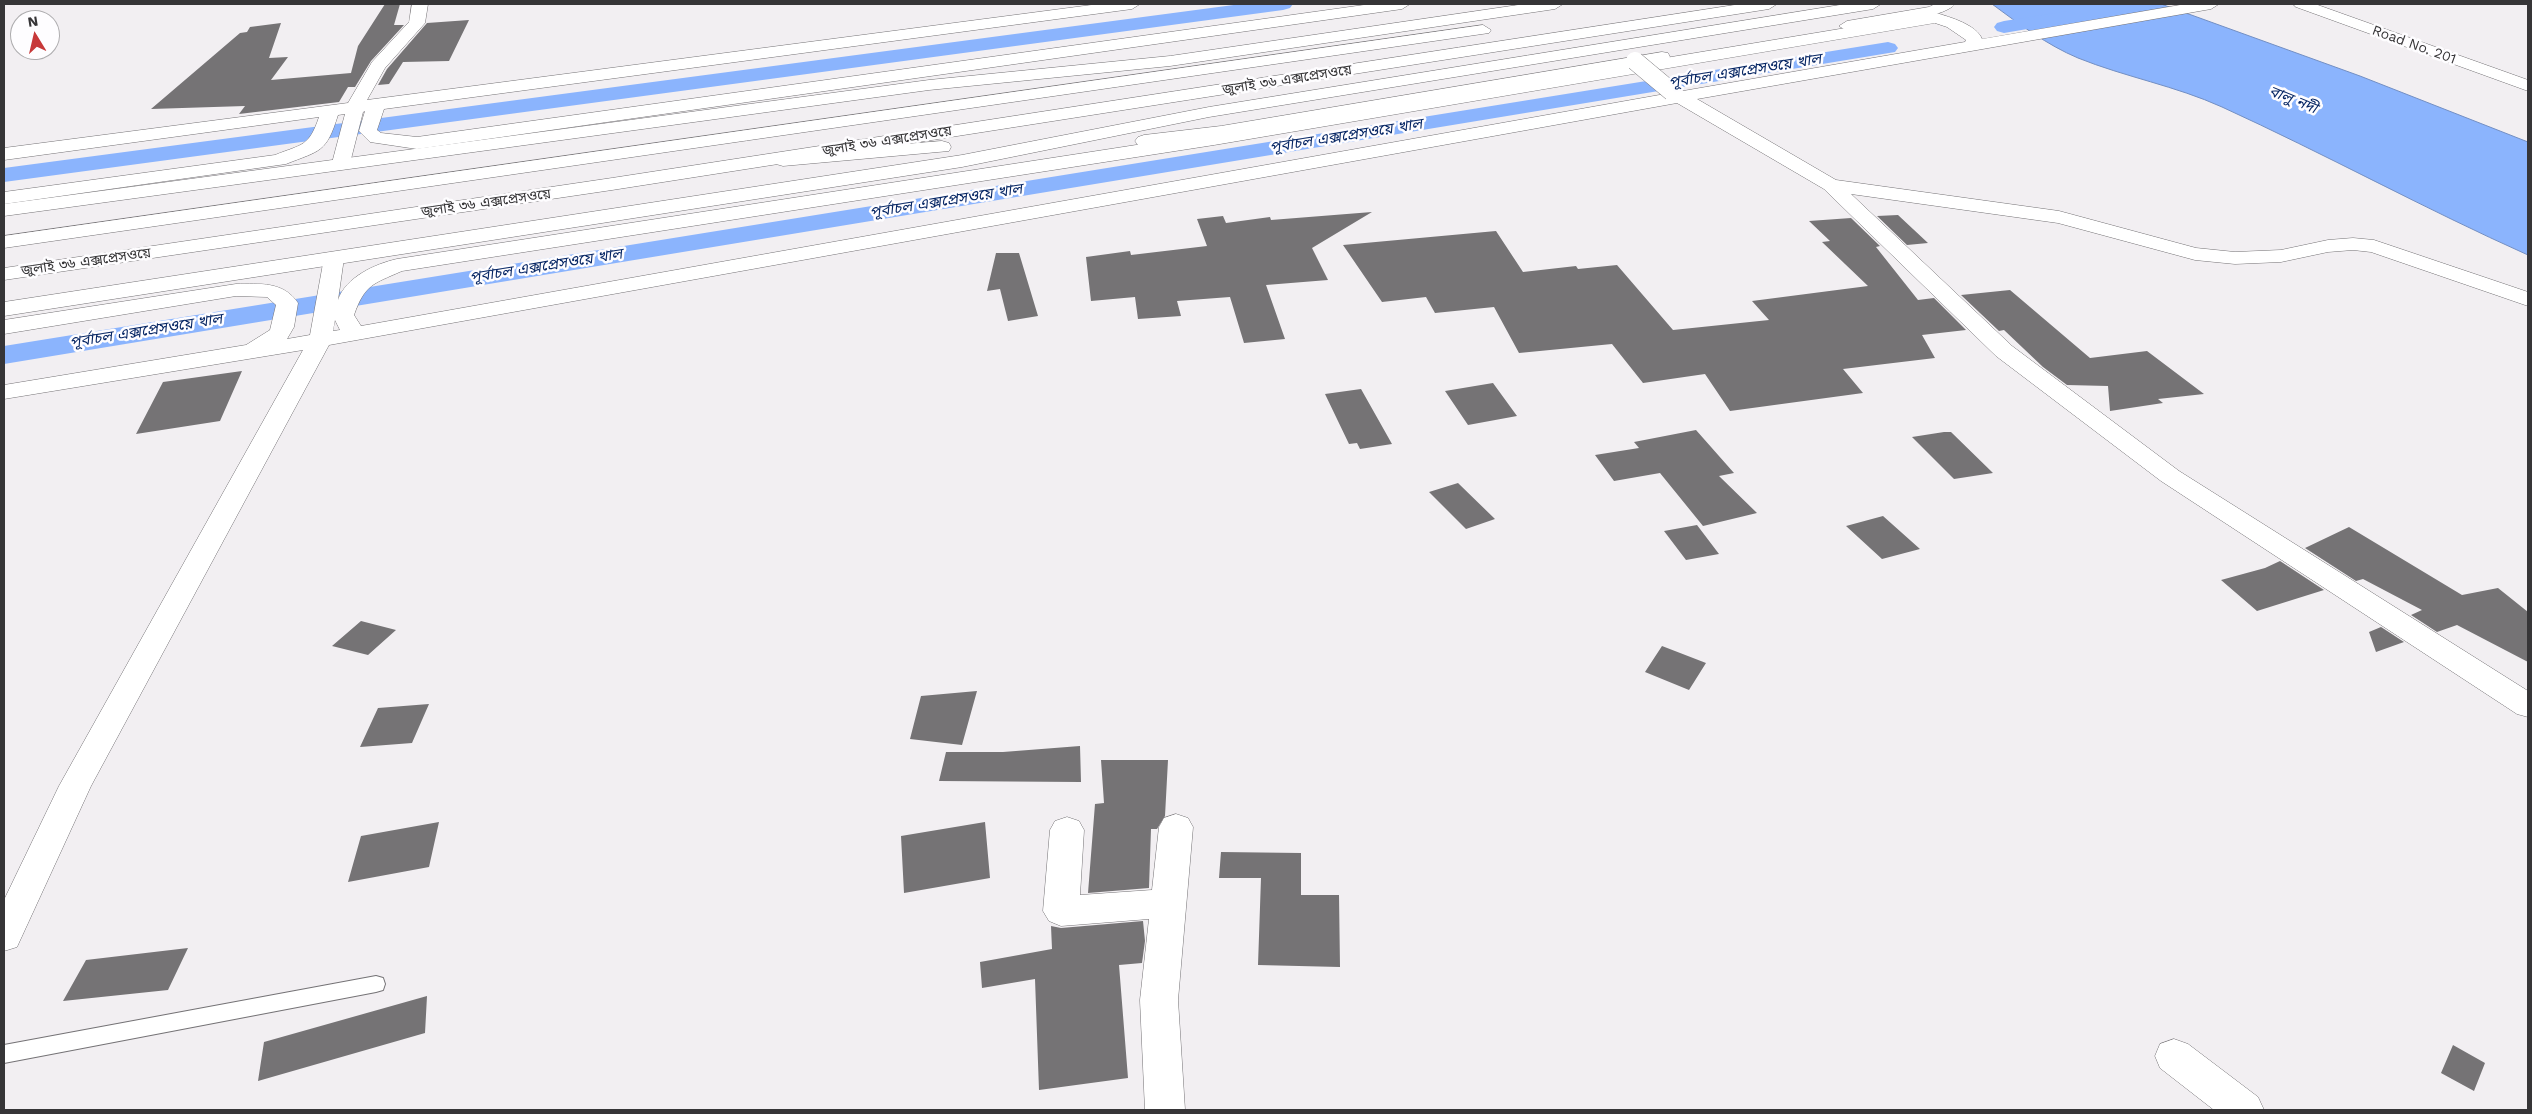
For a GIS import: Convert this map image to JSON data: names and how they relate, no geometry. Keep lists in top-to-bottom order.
{
  "streets": {
    "main road": ["Road No. 201", "জুলাই ৩৬ এক্সপ্রেসওয়ে"]
  },
  "water": ["পূর্বাচল এক্সপ্রেসওয়ে খাল", "বালু নদী"],
  "north": "top"
}
